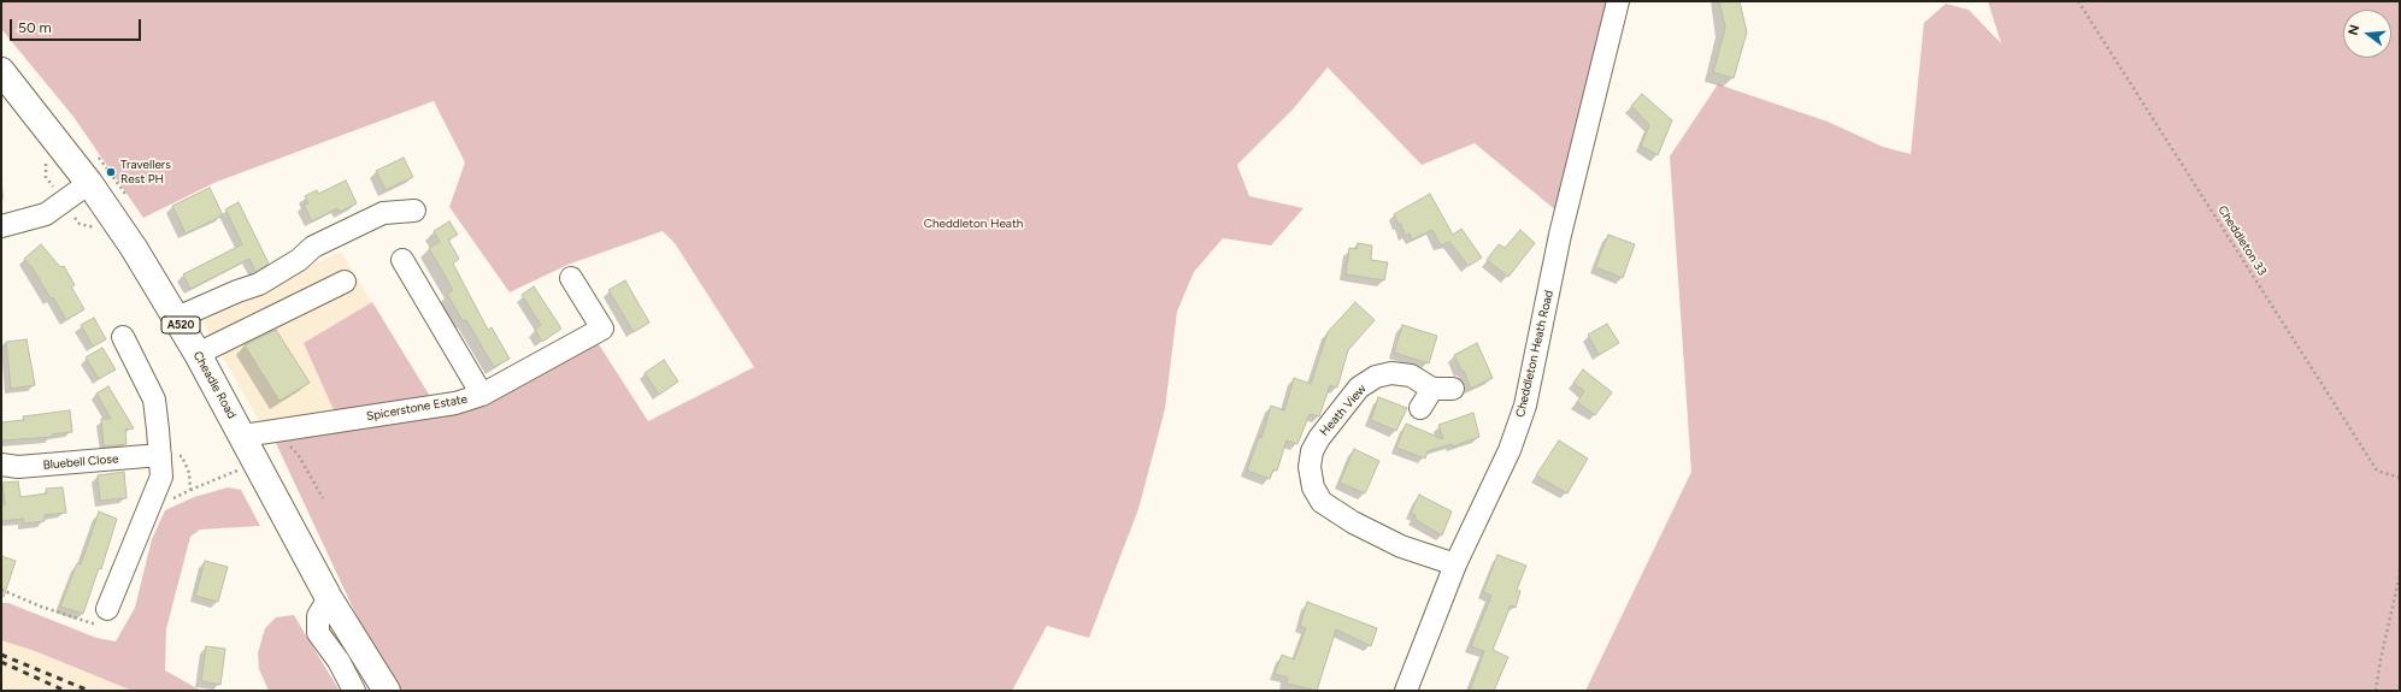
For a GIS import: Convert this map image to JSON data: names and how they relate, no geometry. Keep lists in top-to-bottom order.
{
  "streets": {
    "highway": ["A520", "Cheadle Road"],
    "street": [
      "Cheddleton Heath Road",
      "Spicerstone Estate",
      "Heath View",
      "Bluebell Close"
    ],
    "path": ["Cheddleton 33"]
  },
  "crossings": [
    ["Cheddleton Heath Road", "Heath View"],
    ["Cheadle Road", "Spicerstone Estate"]
  ],
  "parks": ["Cheddleton Heath"],
  "places": ["Travellers Rest PH"],
  "scale_bar": "50 m",
  "north": "left"
}
